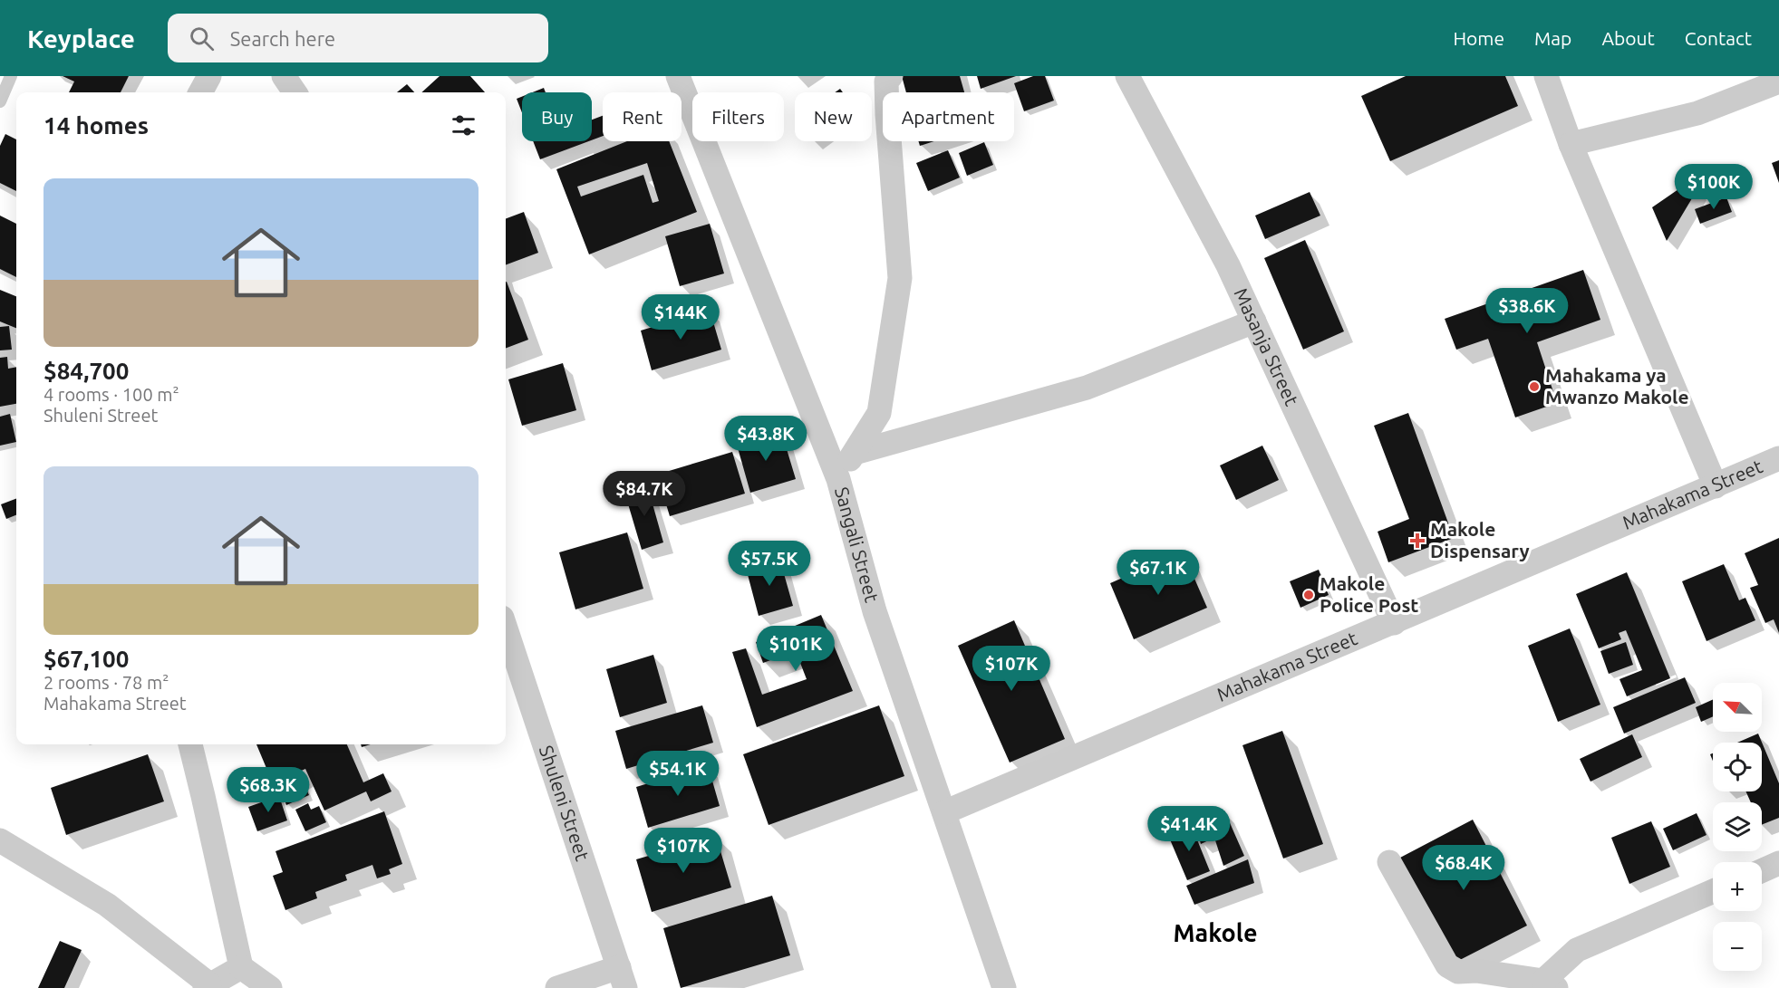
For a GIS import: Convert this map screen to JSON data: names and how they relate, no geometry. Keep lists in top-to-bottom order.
{
  "streets": {
    "street": [
      "Masanja Street",
      "Mahakama Street",
      "Sangali Street",
      "Shuleni Street"
    ]
  },
  "crossings": [
    ["Masanja Street", "Mahakama Street"],
    ["Mahakama Street", "Sangali Street"]
  ],
  "districts": ["Makole"],
  "places": {
    "other": ["Mahakama ya Mwanzo Makole", "Makole Police Post"],
    "health": ["Makole Dispensary"]
  },
  "north": "top left",
  "page": {
    "header": "Keyplace",
    "search": "Search here",
    "nav": [
      "Home",
      "Map",
      "About",
      "Contact"
    ],
    "chip": [
      "Buy",
      "Rent",
      "Filters",
      "New",
      "Apartment"
    ],
    "heading": "14 homes",
    "list": [
      {
        "name": "$84,700",
        "note": "4 rooms · 100 m² · Shuleni Street"
      },
      {
        "name": "$67,100",
        "note": "2 rooms · 78 m² · Mahakama Street"
      }
    ],
    "price": [
      "$100K",
      "$38.6K",
      "$144K",
      "$43.8K",
      "$84.7K",
      "$57.5K",
      "$67.1K",
      "$101K",
      "$107K",
      "$54.1K",
      "$68.3K",
      "$41.4K",
      "$107K",
      "$68.4K"
    ],
    "map_buttons": ["+", "−"]
  }
}
